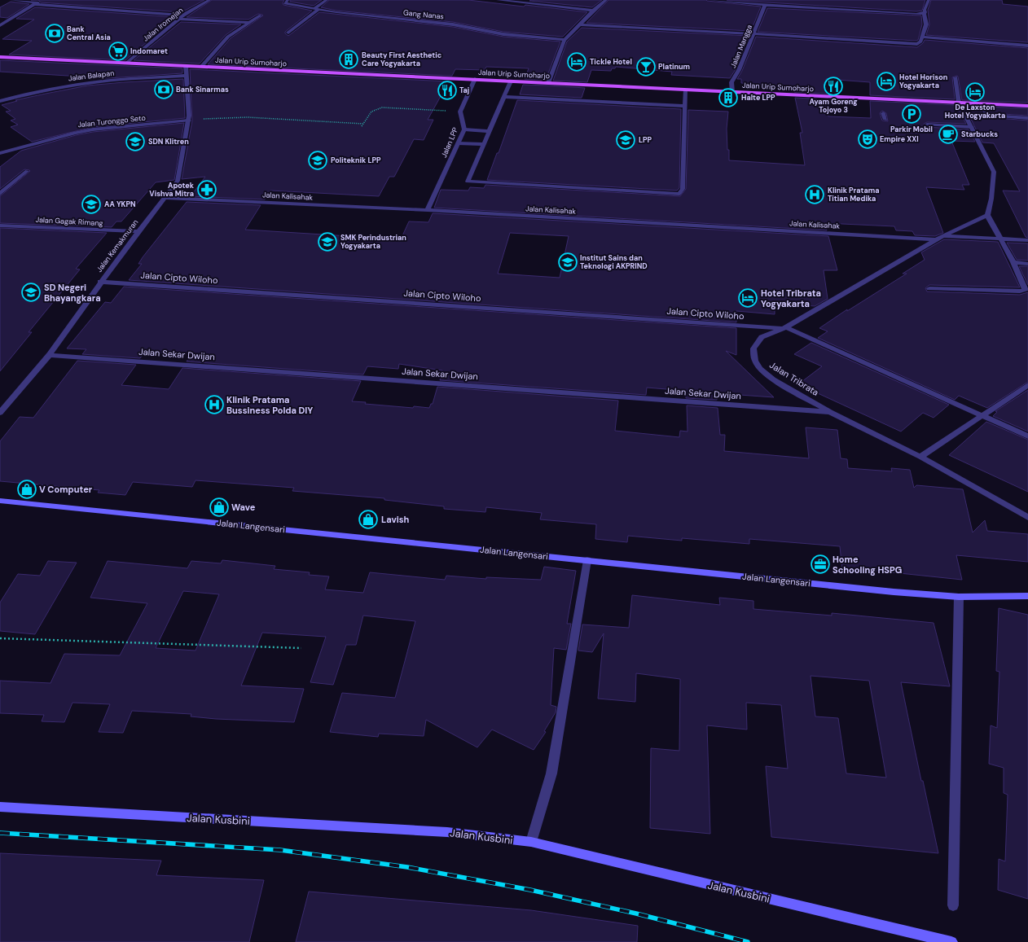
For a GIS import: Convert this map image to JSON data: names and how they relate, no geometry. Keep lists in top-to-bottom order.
{
  "streets": {
    "main road": ["Jalan Urip Sumoharjo", "Jalan Langensari", "Jalan Kusbini"],
    "street": [
      "Gang Nanas",
      "Jalan Iromejan",
      "Jalan Mangga",
      "Jalan Balapan",
      "Jalan Turonggo Seto",
      "Jalan LPP",
      "Jalan Kalisahak",
      "Jalan Gagak Rimang",
      "Jalan Kemakmuran",
      "Jalan Cipto Wiloho",
      "Jalan Sekar Dwijan",
      "Jalan Tribrata"
    ]
  },
  "crossings": [
    ["Jalan Iromejan", "Jalan Urip Sumoharjo"],
    ["Jalan Mangga", "Jalan Urip Sumoharjo"],
    ["Jalan Urip Sumoharjo", "Jalan Kemakmuran"],
    ["Jalan Balapan", "Jalan Kemakmuran"],
    ["Jalan Turonggo Seto", "Jalan Kemakmuran"],
    ["Jalan LPP", "Jalan Kalisahak"],
    ["Jalan Kalisahak", "Jalan Kemakmuran"],
    ["Jalan Kalisahak", "Jalan Tribrata"],
    ["Jalan Gagak Rimang", "Jalan Kemakmuran"],
    ["Jalan Kemakmuran", "Jalan Cipto Wiloho"],
    ["Jalan Kemakmuran", "Jalan Sekar Dwijan"],
    ["Jalan Cipto Wiloho", "Jalan Tribrata"],
    ["Jalan Sekar Dwijan", "Jalan Tribrata"]
  ],
  "places": {
    "bank": ["Bank Central Asia", "Bank Sinarmas"],
    "supermarket": ["Indomaret"],
    "building": ["Beauty First Aesthetic Care Yogyakarta", "Halte LPP"],
    "hotel": [
      "Tickle Hotel",
      "Hotel Horison Yogyakarta",
      "De Laxston Hotel Yogyakarta",
      "Hotel Tribrata Yogyakarta"
    ],
    "bar": ["Platinum"],
    "restaurant": ["Ayam Goreng Tojoyo 3", "Taj"],
    "parking": ["Parkir Mobil"],
    "cafe": ["Starbucks"],
    "theatre": ["Empire XXI"],
    "school or university": [
      "LPP",
      "SDN Klitren",
      "Politeknik LPP",
      "AA YKPN",
      "SMK Perindustrian Yogyakarta",
      "Institut Sains dan Teknologi AKPRIND",
      "SD Negeri Bhayangkara"
    ],
    "pharmacy": ["Apotek Vishva Mitra"],
    "hospital": ["Klinik Pratama Titian Medika", "Klinik Pratama Bussiness Polda DIY"],
    "shop": ["V Computer", "Wave", "Lavish"],
    "office": ["Home Schooling HSPG"]
  }
}
